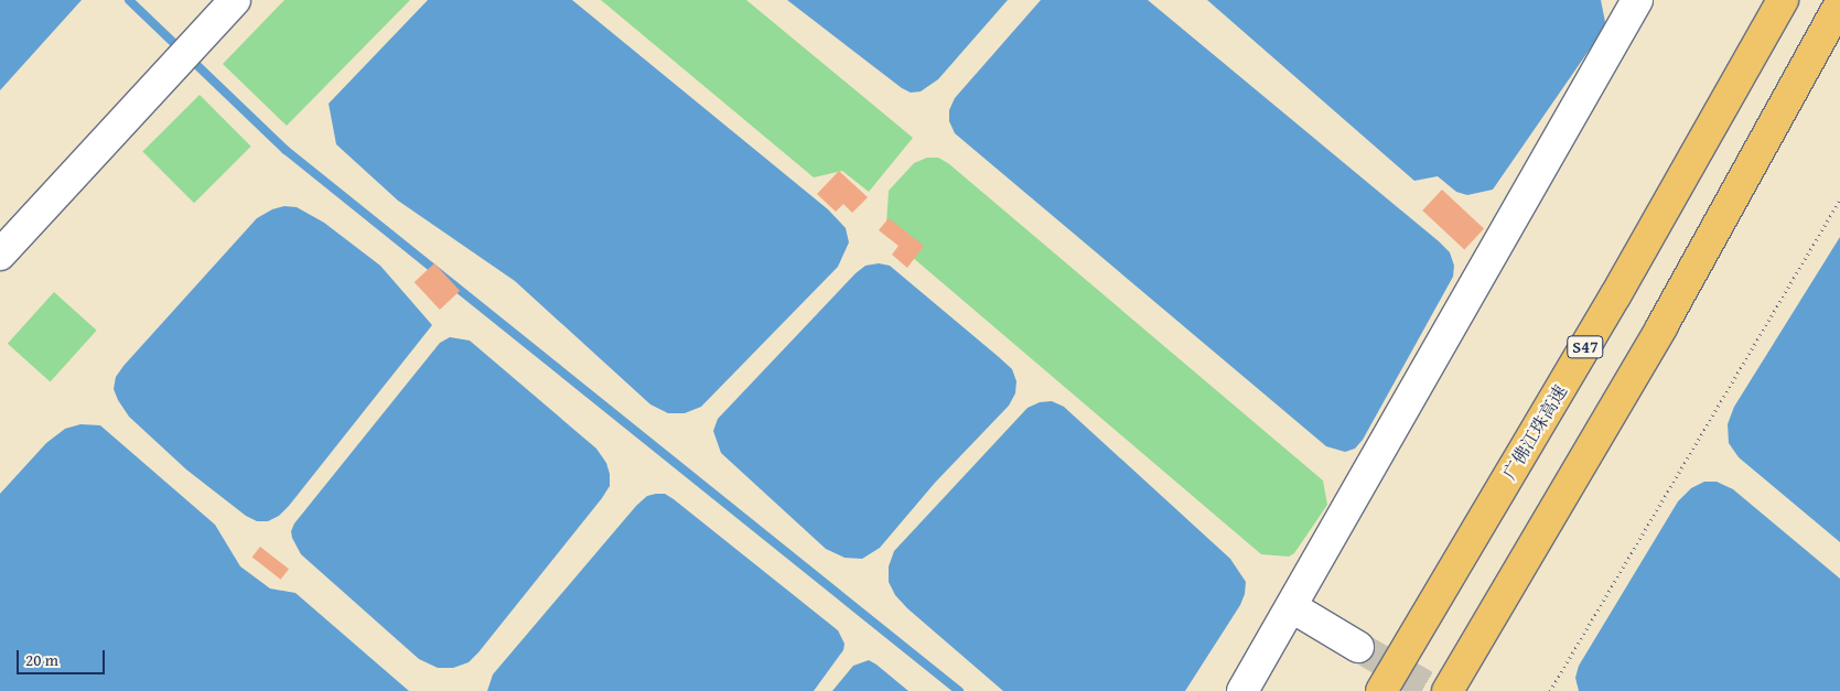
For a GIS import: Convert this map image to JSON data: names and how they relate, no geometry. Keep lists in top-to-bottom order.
{
  "streets": {
    "highway": ["S47", "广佛江珠高速"]
  },
  "scale_bar": "20 m"
}
